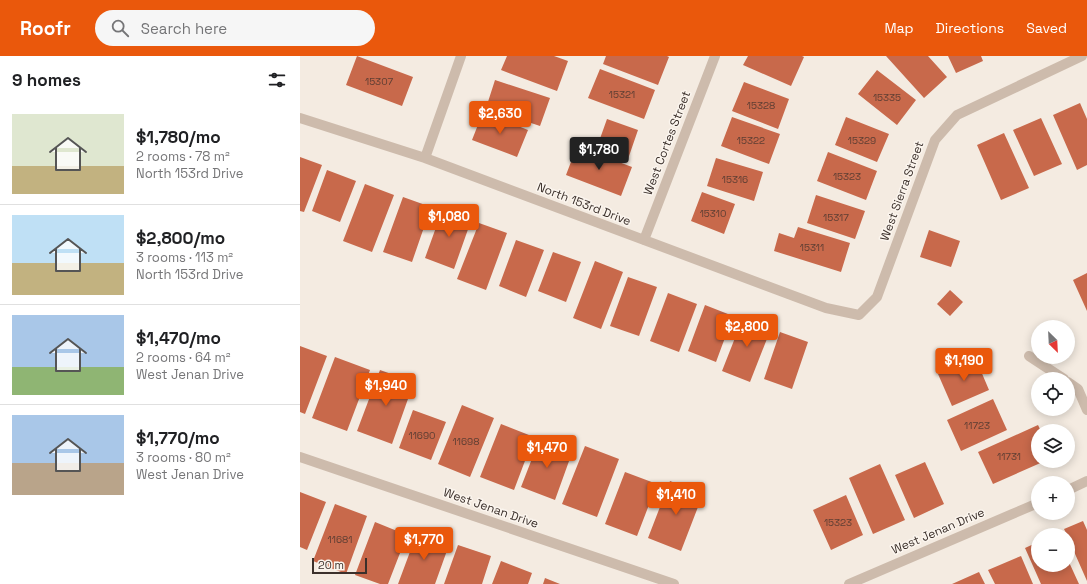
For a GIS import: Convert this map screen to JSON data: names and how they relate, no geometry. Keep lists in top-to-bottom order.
{
  "streets": {
    "street": [
      "West Cortes Street",
      "West Sierra Street",
      "North 153rd Drive",
      "West Jenan Drive"
    ]
  },
  "crossings": [
    ["West Cortes Street", "North 153rd Drive"],
    ["West Sierra Street", "North 153rd Drive"]
  ],
  "house_numbers": [
    "15307",
    "15321",
    "15335",
    "15328",
    "15322",
    "15329",
    "15323",
    "15316",
    "15310",
    "15317",
    "15311",
    "11723",
    "11690",
    "11698",
    "11731",
    "15323",
    "11681"
  ],
  "scale_bar": "20 m",
  "north": "bottom right",
  "page": {
    "header": "Roofr",
    "search": "Search here",
    "nav": ["Map", "Directions", "Saved"],
    "heading": "9 homes",
    "price": [
      "$2,630",
      "$1,780",
      "$1,080",
      "$2,800",
      "$1,190",
      "$1,940",
      "$1,470",
      "$1,410",
      "$1,770"
    ],
    "list": [
      {
        "name": "$1,780/mo",
        "note": "2 rooms · 78 m² · North 153rd Drive"
      },
      {
        "name": "$2,800/mo",
        "note": "3 rooms · 113 m² · North 153rd Drive"
      },
      {
        "name": "$1,470/mo",
        "note": "2 rooms · 64 m² · West Jenan Drive"
      },
      {
        "name": "$1,770/mo",
        "note": "3 rooms · 80 m² · West Jenan Drive"
      }
    ],
    "map_buttons": ["+", "−"],
    "scale": "20 m"
  }
}
